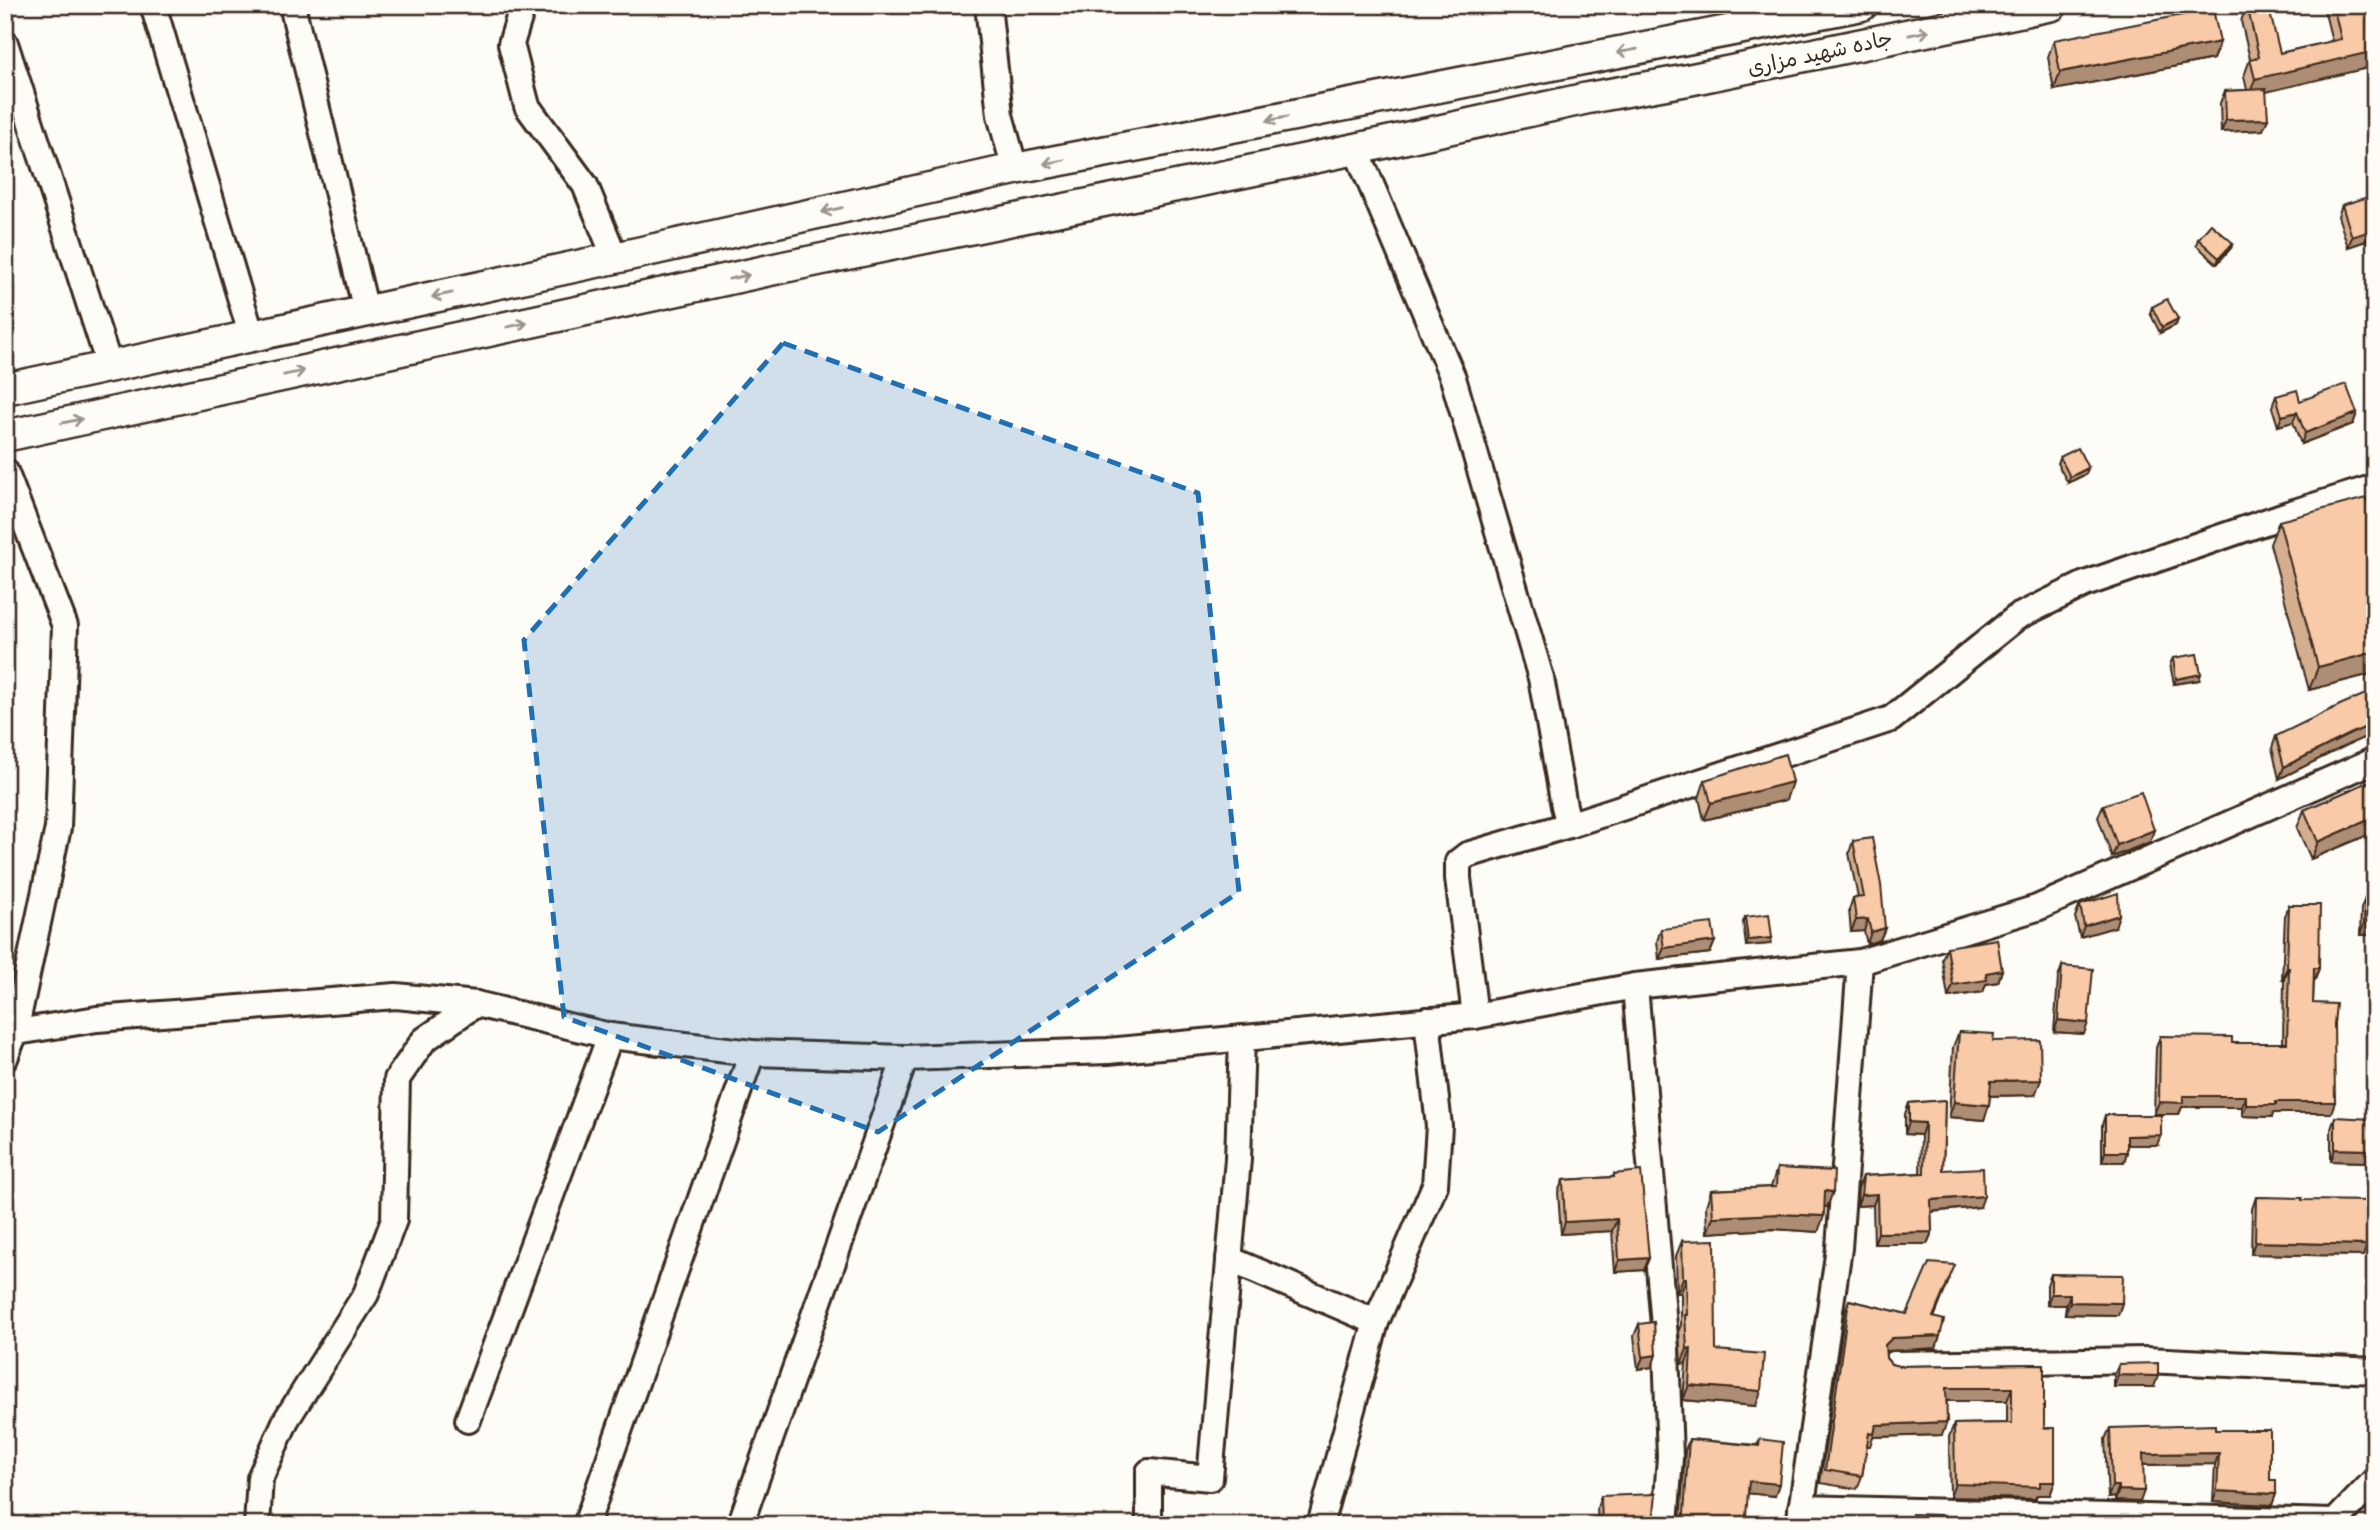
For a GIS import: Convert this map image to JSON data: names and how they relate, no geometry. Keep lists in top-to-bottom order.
{
  "streets": {
    "main road": ["جاده شهید مزاری"]
  }
}
